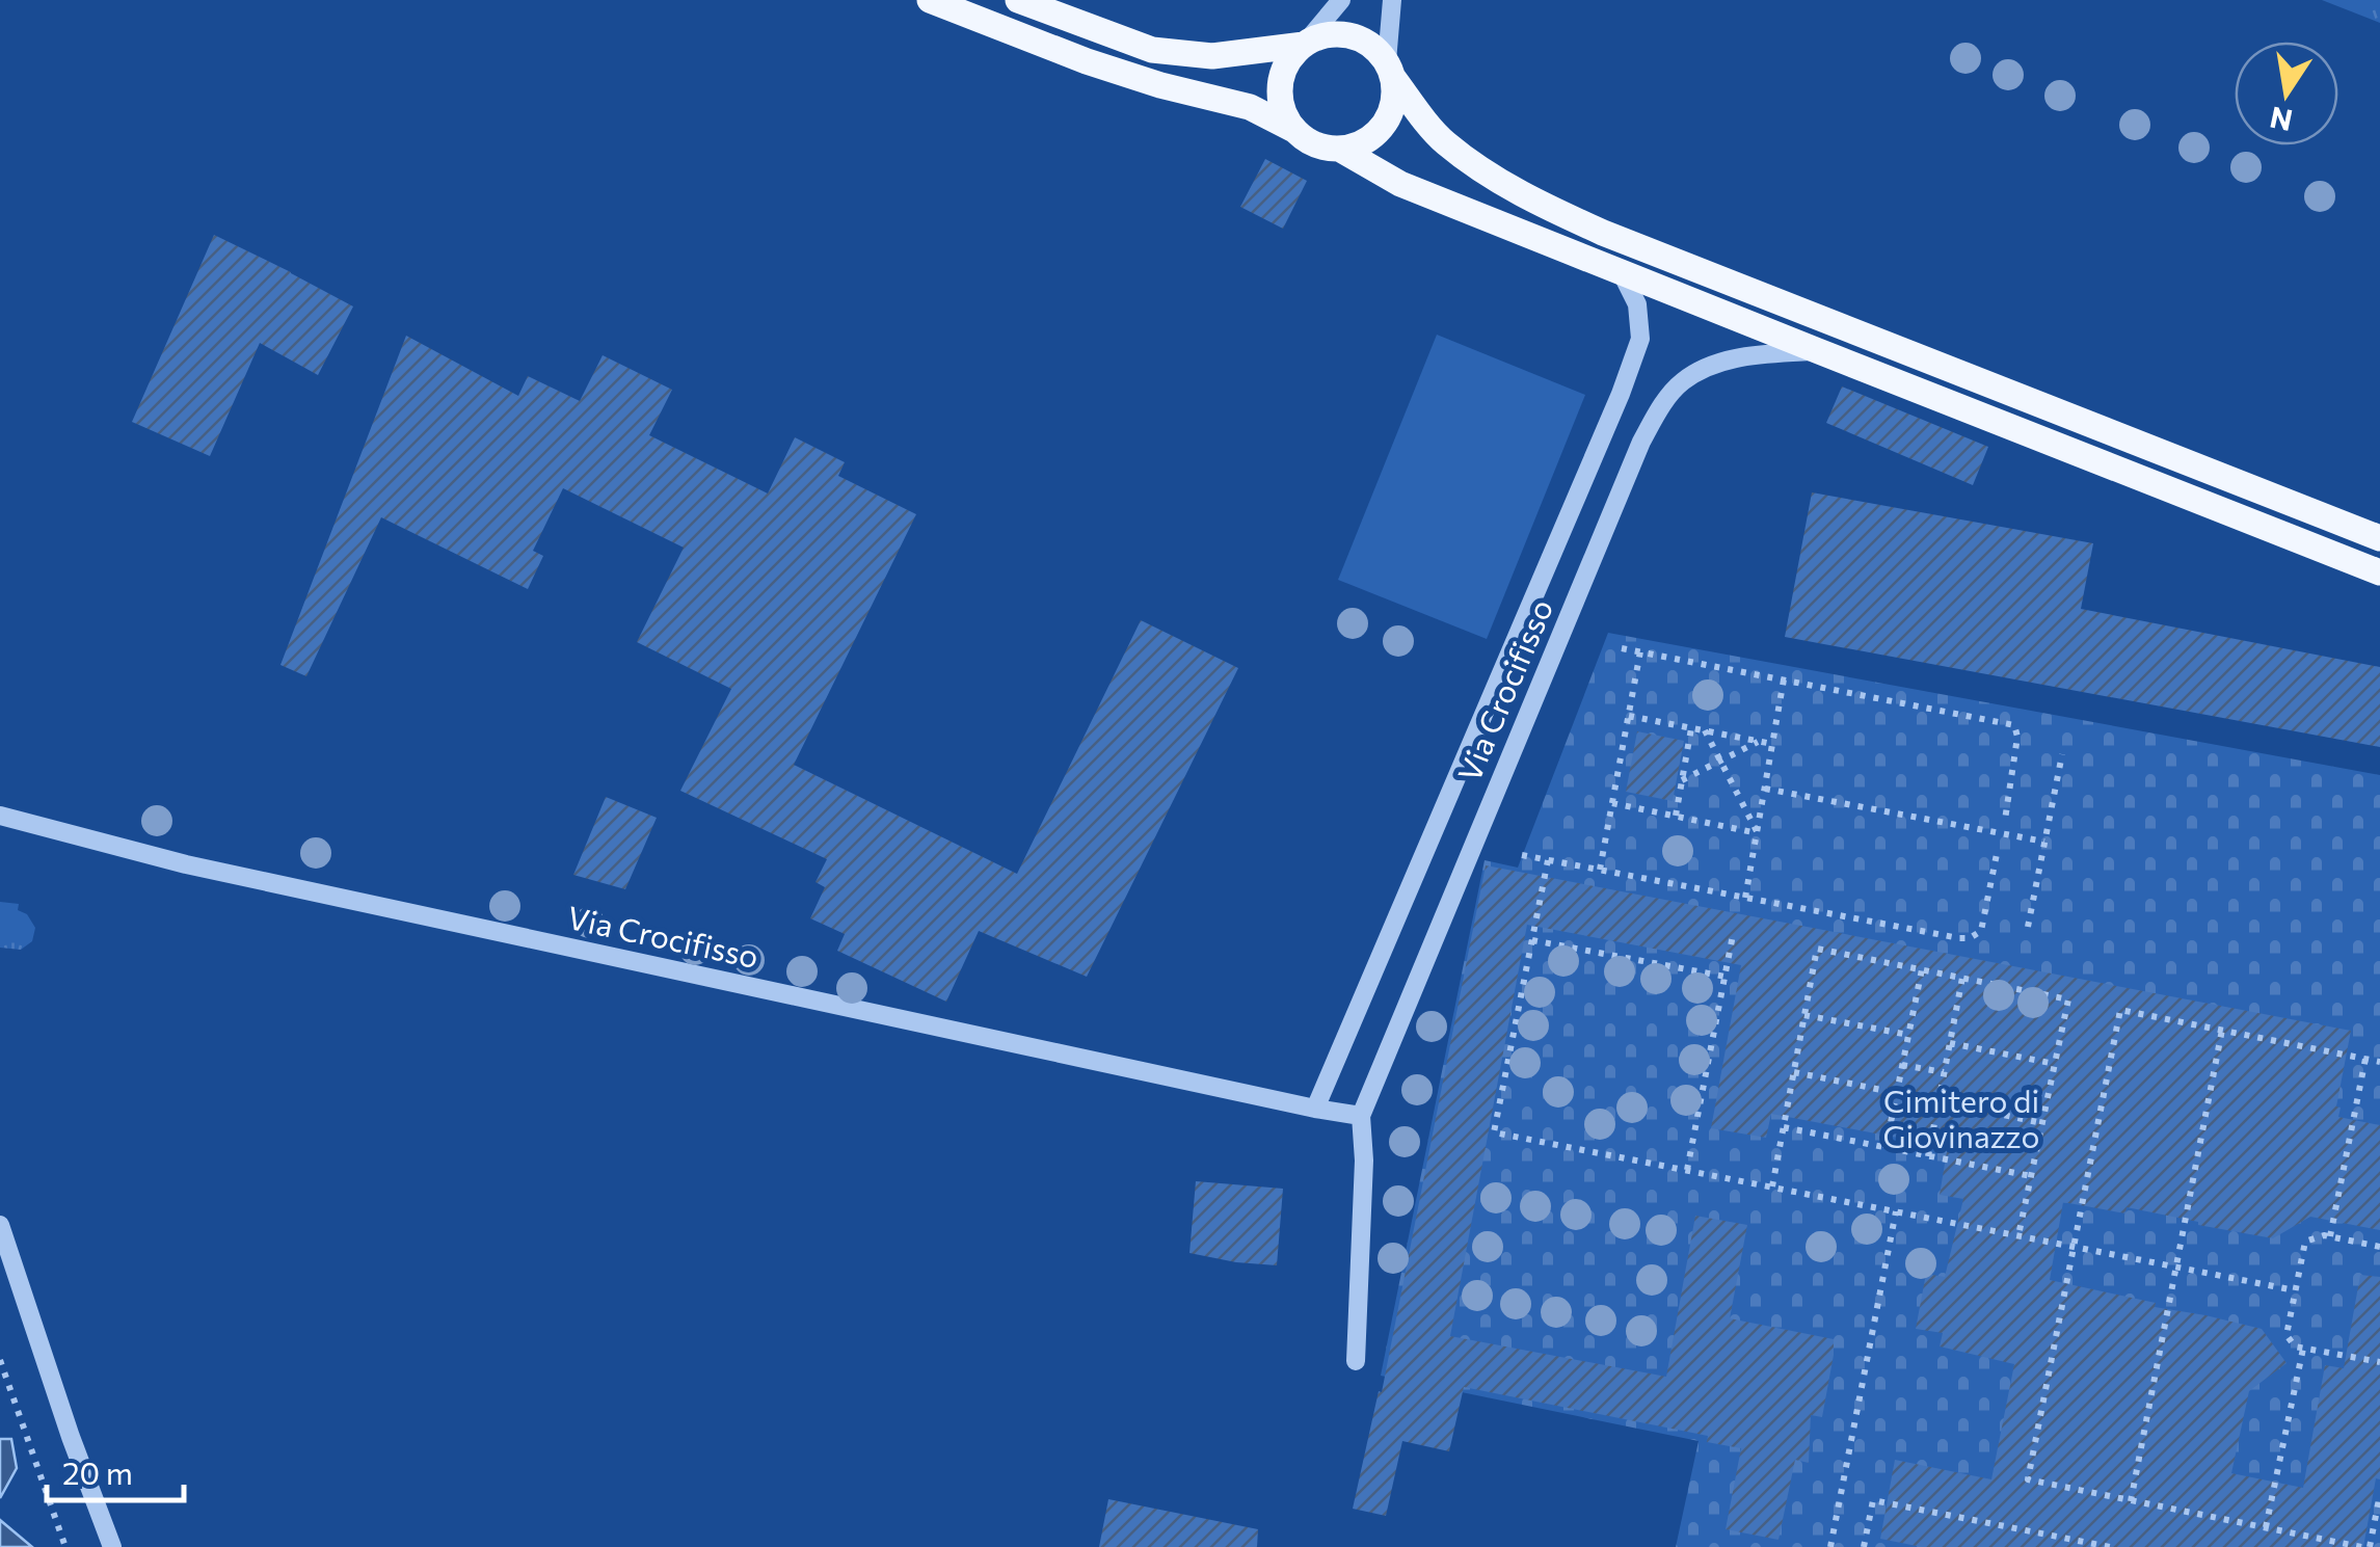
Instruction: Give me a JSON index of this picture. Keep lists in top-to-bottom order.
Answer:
{
  "streets": {
    "street": ["Via Crocifisso"]
  },
  "parks": ["Cimitero di Giovinazzo"],
  "scale_bar": "20 m",
  "north": "bottom"
}
